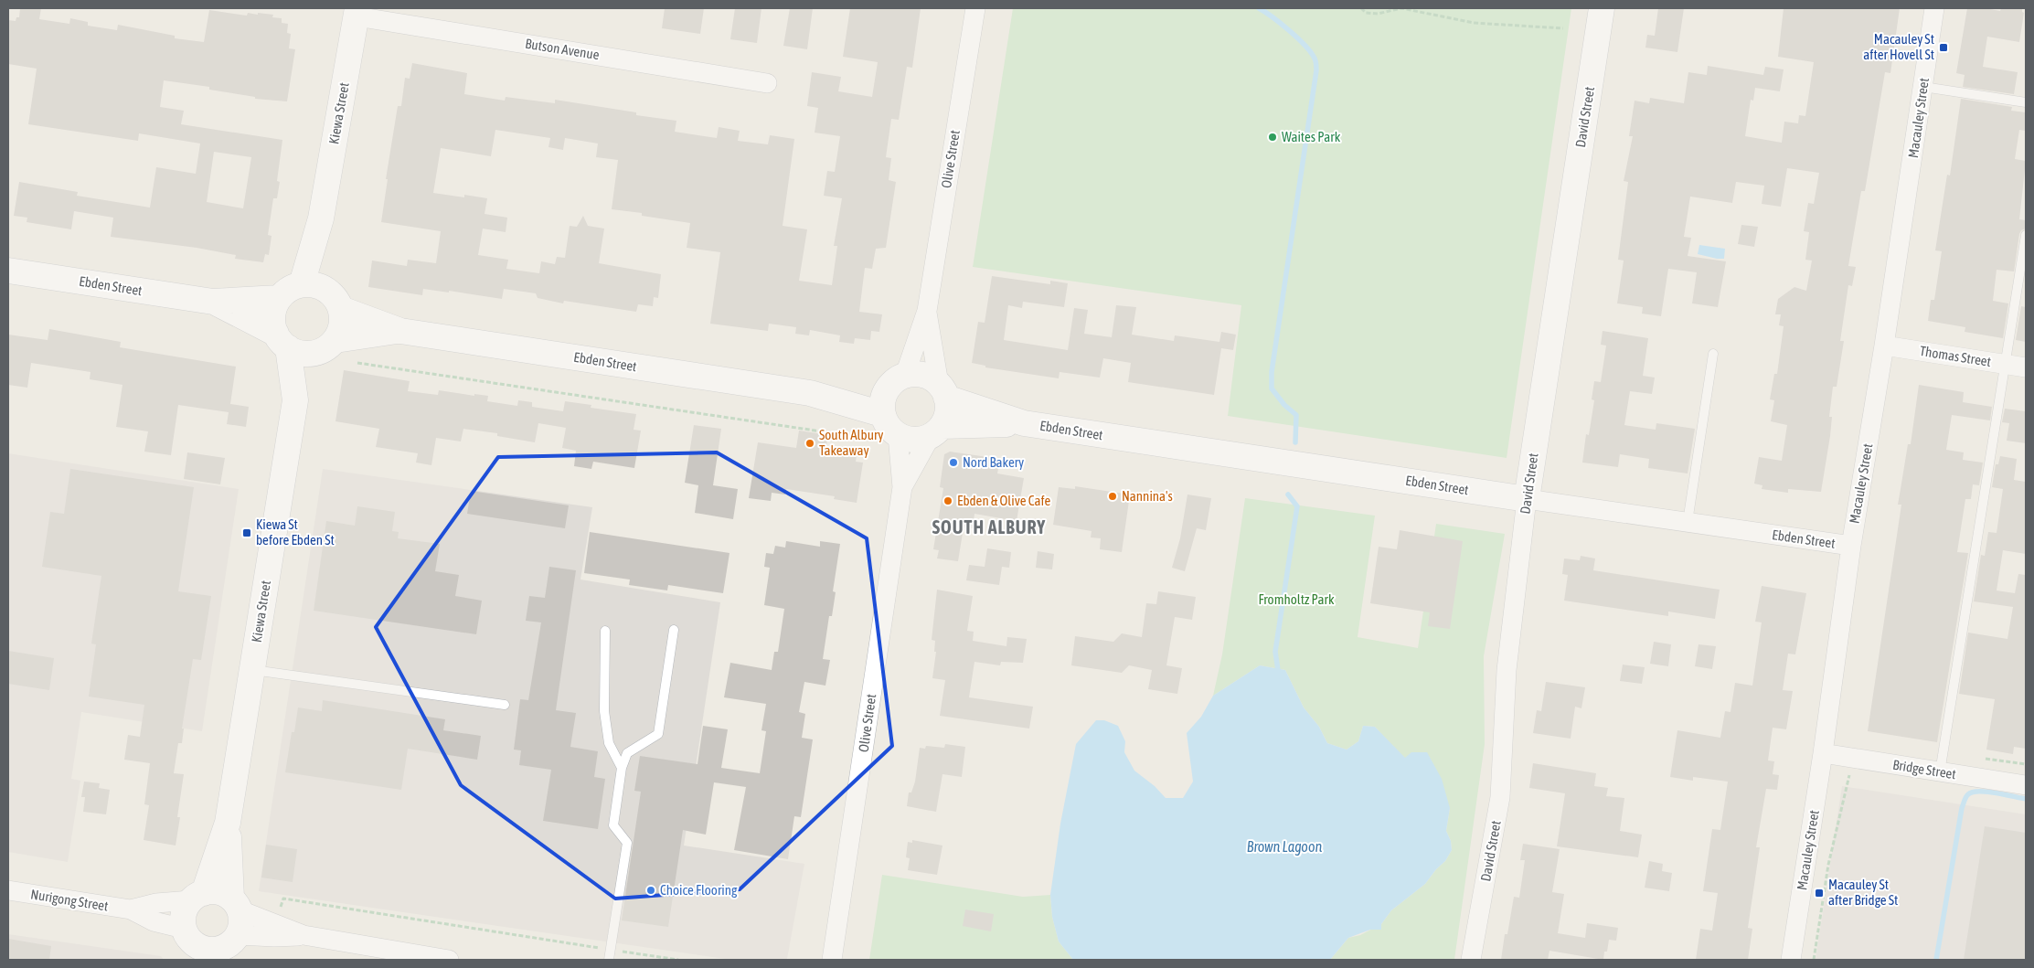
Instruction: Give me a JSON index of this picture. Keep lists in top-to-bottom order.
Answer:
{
  "streets": {
    "street": [
      "Butson Avenue",
      "Kiewa Street",
      "David Street",
      "Macauley Street",
      "Olive Street",
      "Ebden Street",
      "Thomas Street",
      "Bridge Street",
      "Nurigong Street"
    ]
  },
  "crossings": [
    ["Butson Avenue", "Kiewa Street"],
    ["Kiewa Street", "Ebden Street"],
    ["Kiewa Street", "Nurigong Street"],
    ["David Street", "Ebden Street"],
    ["Macauley Street", "Ebden Street"],
    ["Macauley Street", "Thomas Street"],
    ["Macauley Street", "Bridge Street"],
    ["Olive Street", "Ebden Street"]
  ],
  "districts": ["SOUTH ALBURY"],
  "water": ["Brown Lagoon"],
  "parks": ["Fromholtz Park"],
  "places": {
    "transit": ["Macauley St after Hovell St", "Kiewa St before Ebden St", "Macauley St after Bridge St"],
    "other": [
      "Waites Park",
      "South Albury Takeaway",
      "Nord Bakery",
      "Nannina's",
      "Ebden & Olive Cafe",
      "Choice Flooring"
    ]
  }
}
